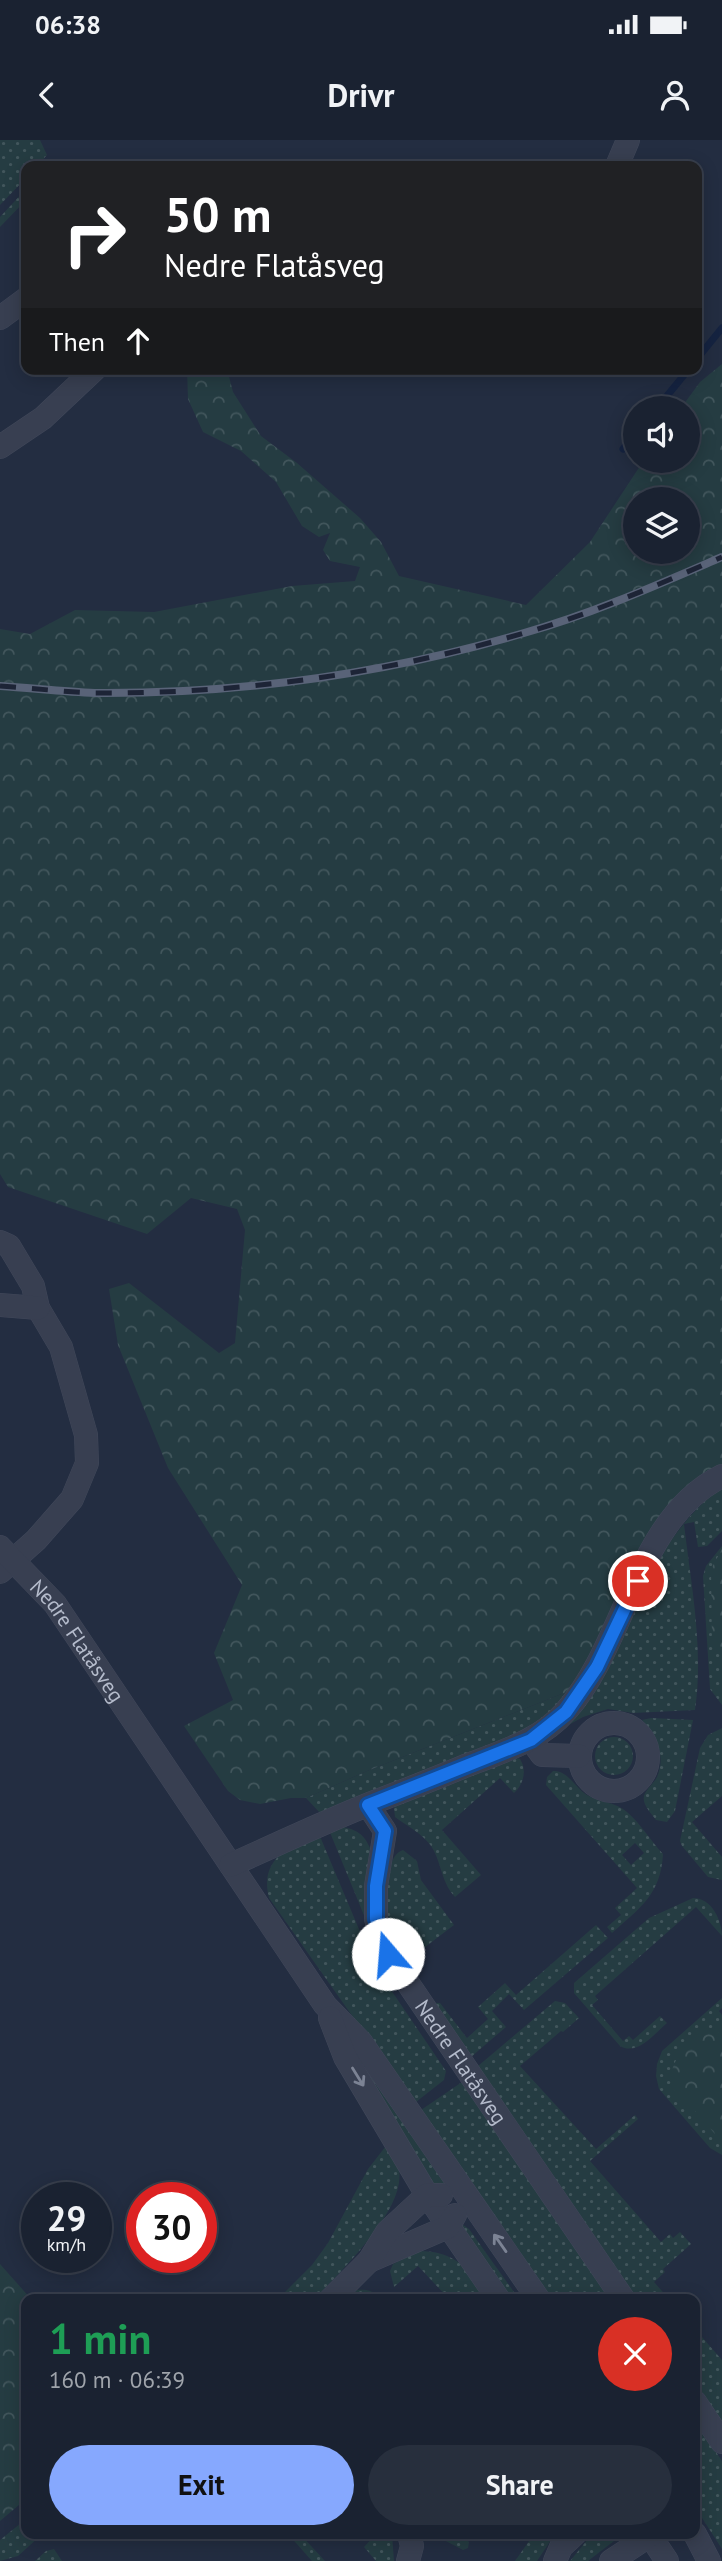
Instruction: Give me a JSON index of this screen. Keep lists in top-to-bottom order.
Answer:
{
  "streets": {
    "street": ["Nedre Flatåsveg"]
  },
  "page": {
    "status": "06:38",
    "header": "Drivr",
    "turn": ["50 m", "Nedre Flatåsveg"],
    "then": "Then",
    "speed": "29 km/h",
    "limit": "30",
    "heading": ["1 min", "160 m · 06:39"],
    "buttons": ["Exit", "Share"]
  }
}
